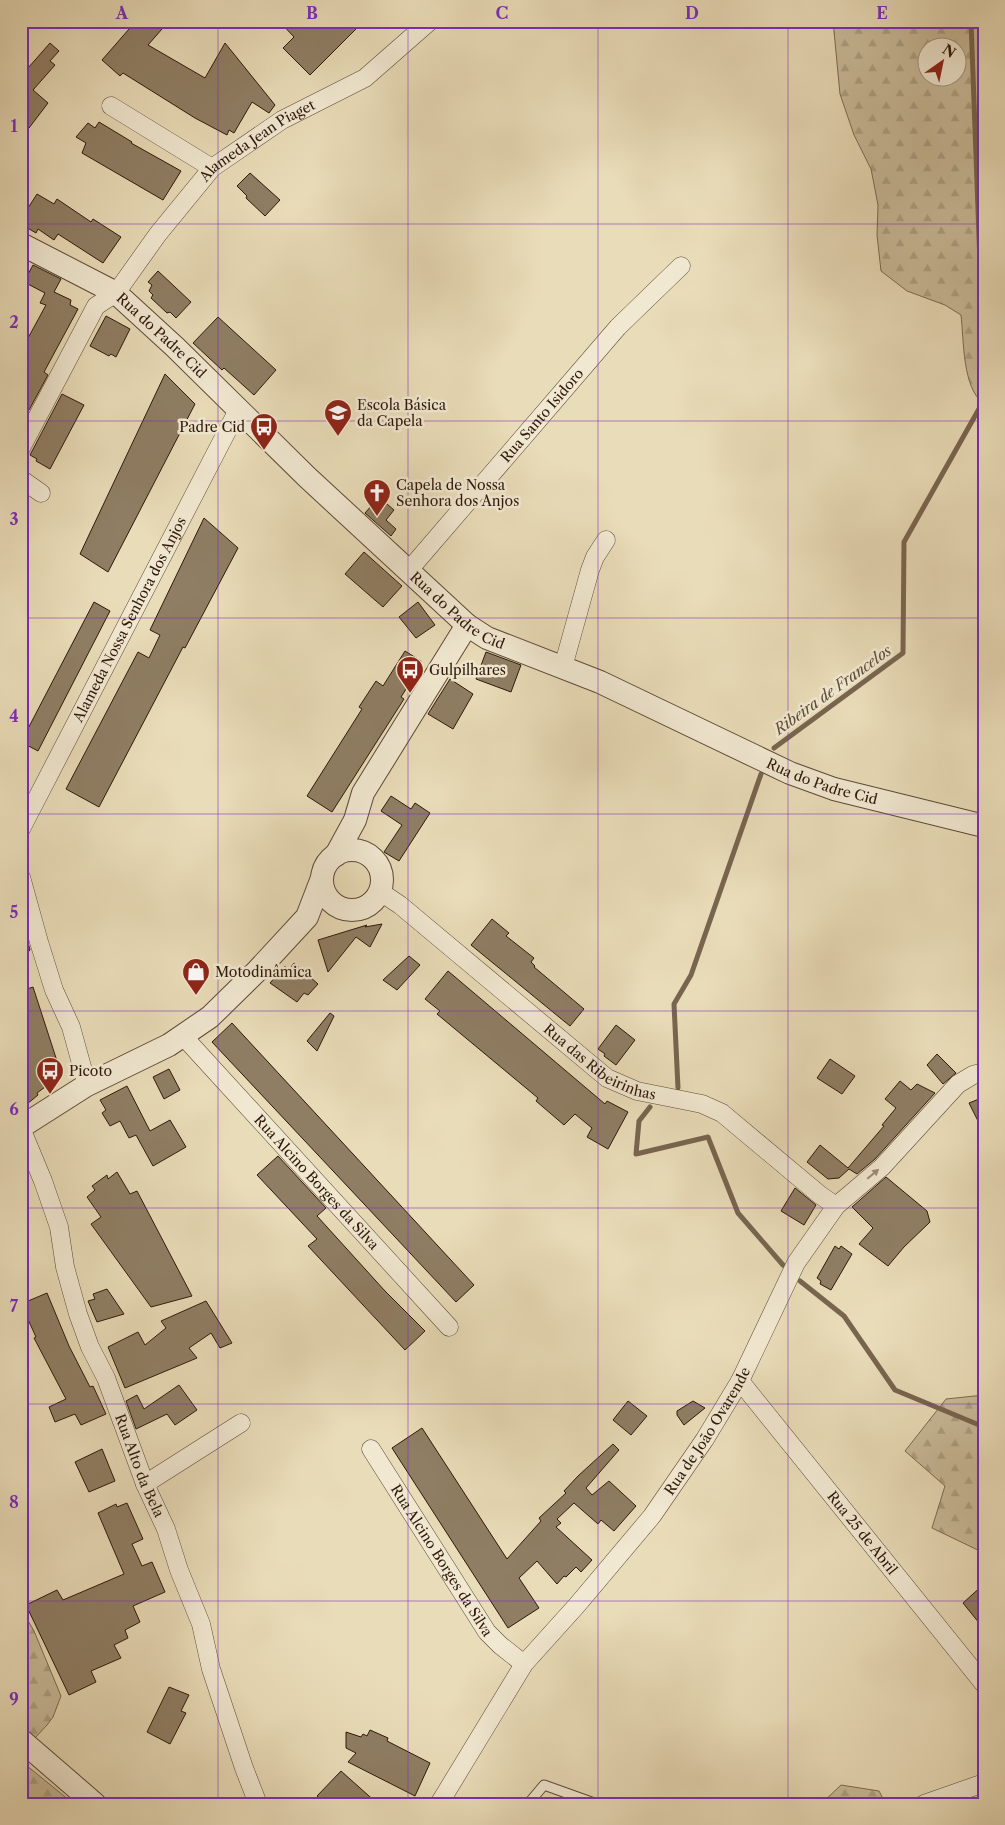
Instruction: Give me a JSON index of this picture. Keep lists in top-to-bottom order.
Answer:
{
  "streets": {
    "street": [
      "Alameda Jean Piaget",
      "Rua do Padre Cid",
      "Rua Santo Isidoro",
      "Alameda Nossa Senhora dos Anjos",
      "Rua das Ribeirinhas",
      "Rua Alcino Borges da Silva",
      "Rua de João Ovarende",
      "Rua Alto da Bela",
      "Rua 25 de Abril"
    ]
  },
  "crossings": [
    ["Alameda Jean Piaget", "Rua do Padre Cid"],
    ["Rua do Padre Cid", "Rua Santo Isidoro"],
    ["Rua do Padre Cid", "Alameda Nossa Senhora dos Anjos"],
    ["Rua das Ribeirinhas", "Rua de João Ovarende"],
    ["Rua Alcino Borges da Silva", "Rua de João Ovarende"],
    ["Rua de João Ovarende", "Rua 25 de Abril"]
  ],
  "water": ["Ribeira de Francelos"],
  "places": {
    "school or university": ["Escola Básica da Capela"],
    "bus stop": ["Padre Cid", "Gulpilhares", "Picoto"],
    "church": ["Capela de Nossa Senhora dos Anjos"],
    "shop": ["Motodinâmica"]
  },
  "north": "top right",
  "grid": {
    "columns": [
      "A",
      "B",
      "C",
      "D",
      "E"
    ],
    "rows": [
      "1",
      "2",
      "3",
      "4",
      "5",
      "6",
      "7",
      "8",
      "9"
    ]
  }
}
